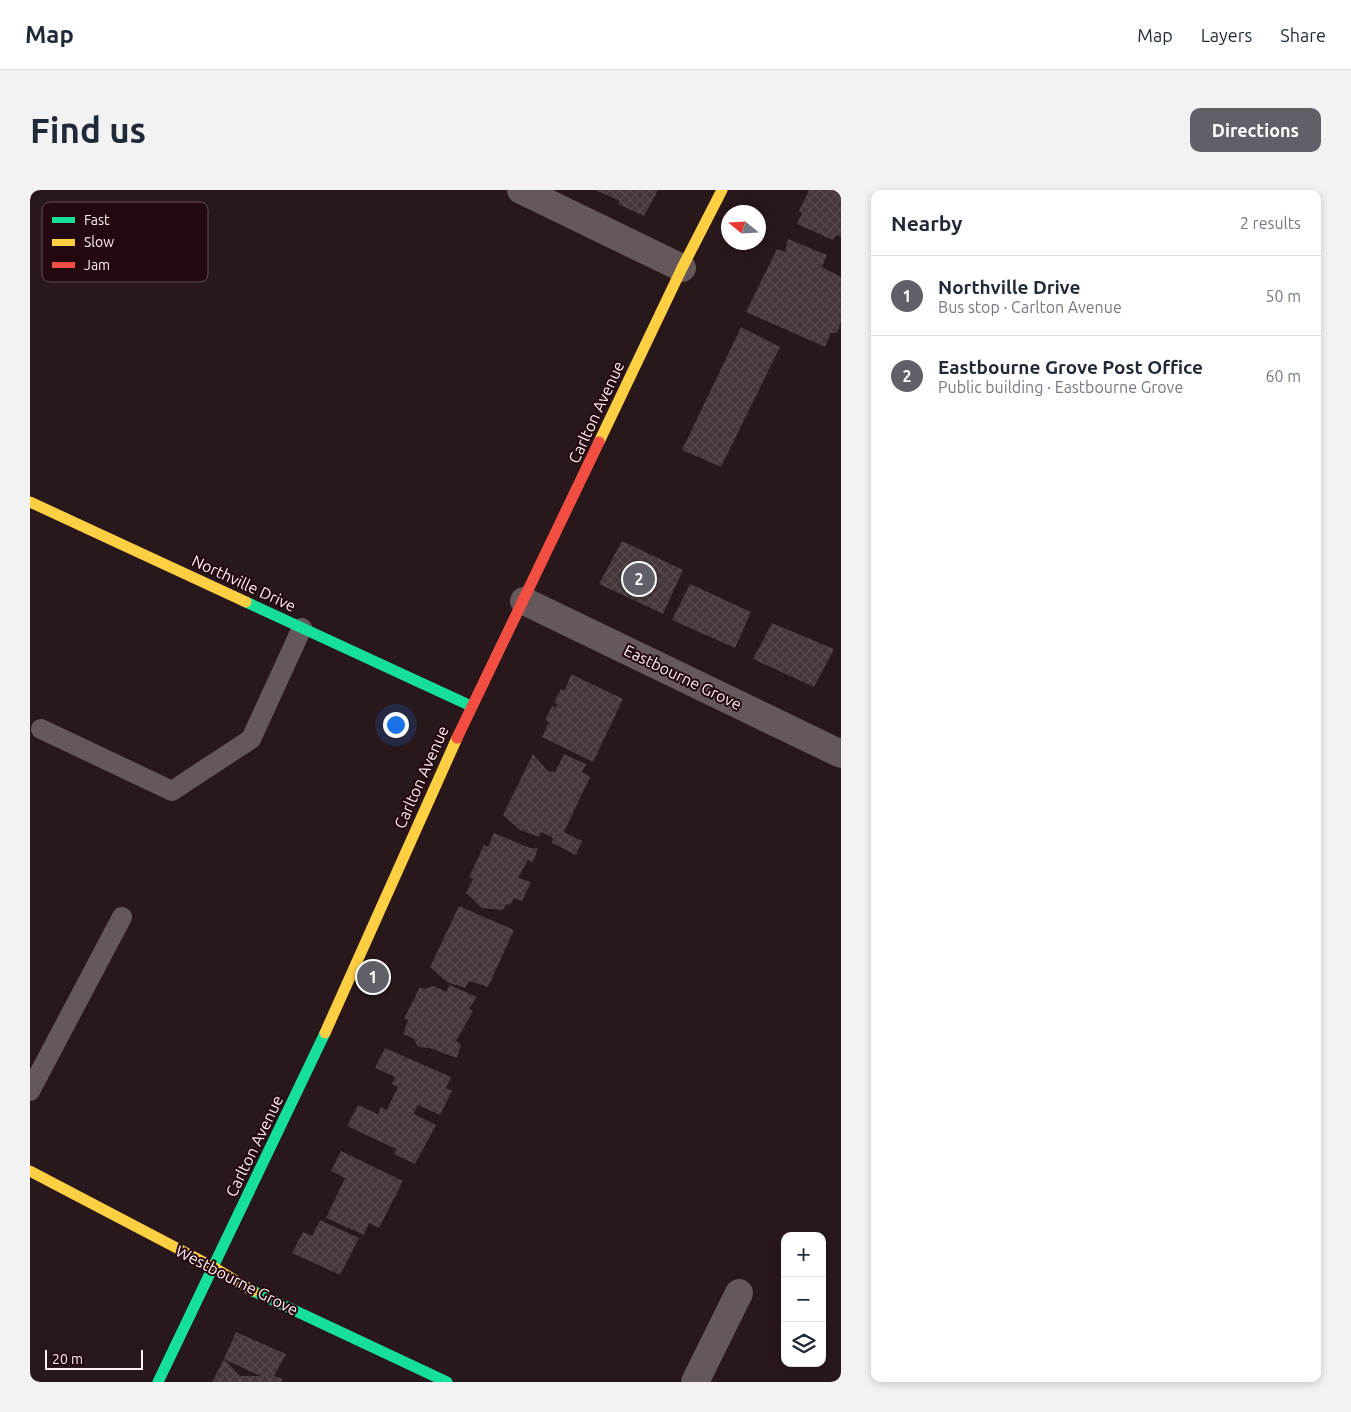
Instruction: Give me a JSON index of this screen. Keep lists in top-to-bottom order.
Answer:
{
  "streets": {
    "street": [
      "Carlton Avenue",
      "Northville Drive",
      "Eastbourne Grove",
      "Westbourne Grove"
    ]
  },
  "crossings": [
    ["Carlton Avenue", "Northville Drive"],
    ["Carlton Avenue", "Eastbourne Grove"],
    ["Carlton Avenue", "Westbourne Grove"]
  ],
  "legend": ["Fast", "Slow", "Jam"],
  "scale_bar": "20 m",
  "north": "left",
  "page": {
    "header": "Map",
    "nav": ["Map", "Layers", "Share"],
    "buttons": "Directions",
    "title": "Find us",
    "heading": ["Nearby", "2 results"],
    "list": [
      {
        "mark": "1",
        "name": "Northville Drive",
        "note": "Bus stop · Carlton Avenue",
        "value": "50 m"
      },
      {
        "mark": "2",
        "name": "Eastbourne Grove Post Office",
        "note": "Public building · Eastbourne Grove",
        "value": "60 m"
      }
    ],
    "pins": ["2", "1"],
    "map_buttons": ["+", "−"],
    "scale": "20 m"
  }
}
